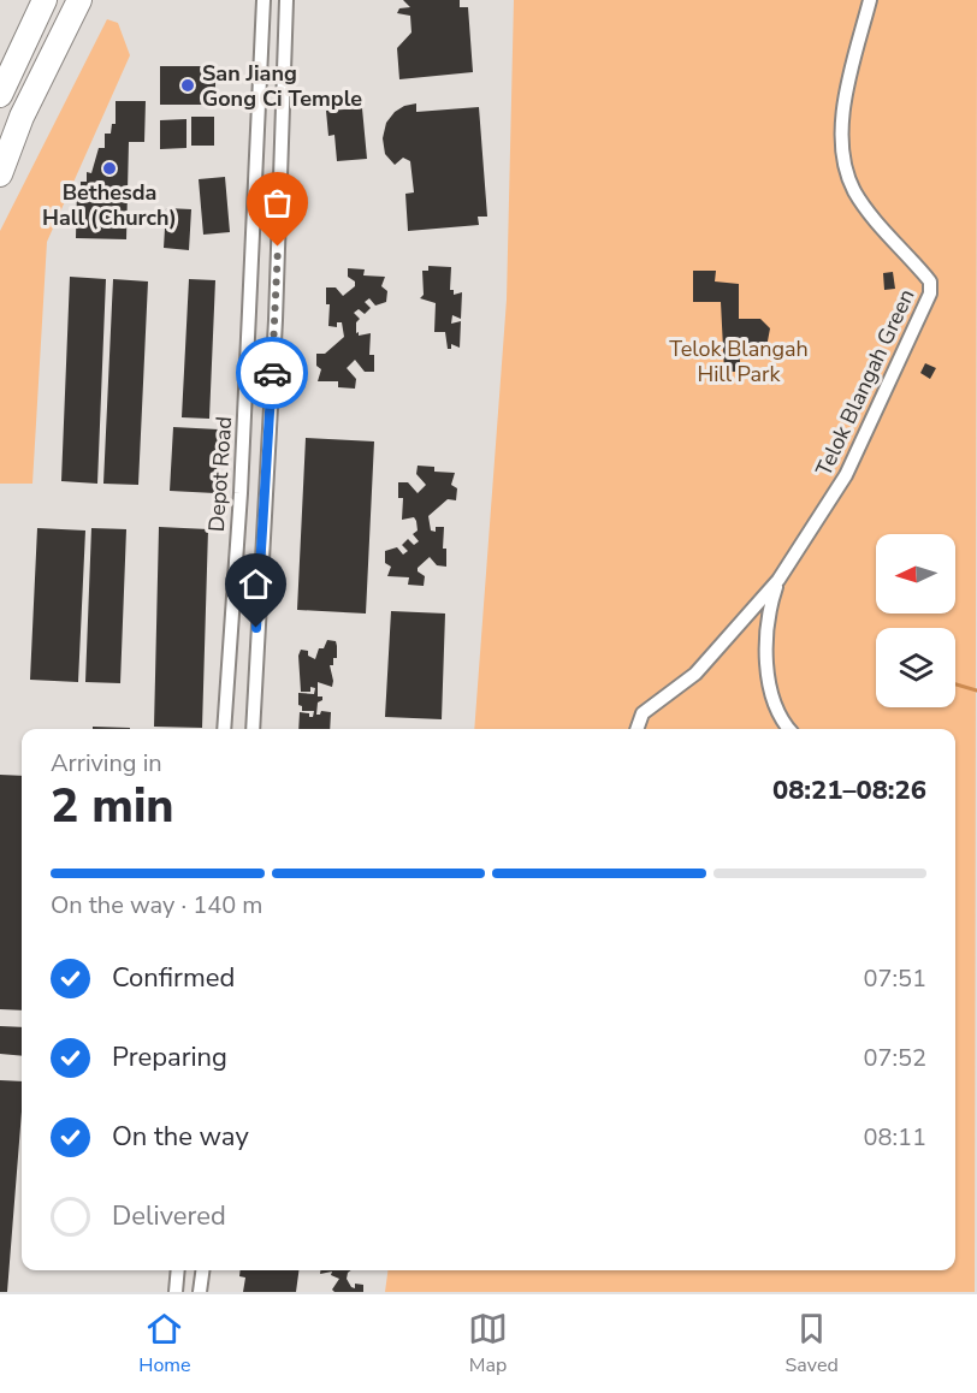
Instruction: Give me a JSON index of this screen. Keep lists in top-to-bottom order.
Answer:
{
  "streets": {
    "street": ["Telok Blangah Green", "Depot Road"]
  },
  "parks": ["Telok Blangah Hill Park"],
  "places": ["San Jiang Gong Ci Temple", "Bethesda Hall (Church)"],
  "north": "left",
  "page": {
    "heading": ["2 min", "Arriving in", "08:21–08:26"],
    "bar": "On the way · 140 m",
    "list": [
      ["Confirmed", "07:51"],
      ["Preparing", "07:52"],
      ["On the way", "08:11"],
      "Delivered"
    ],
    "tabs": ["Home", "Map", "Saved"]
  }
}
